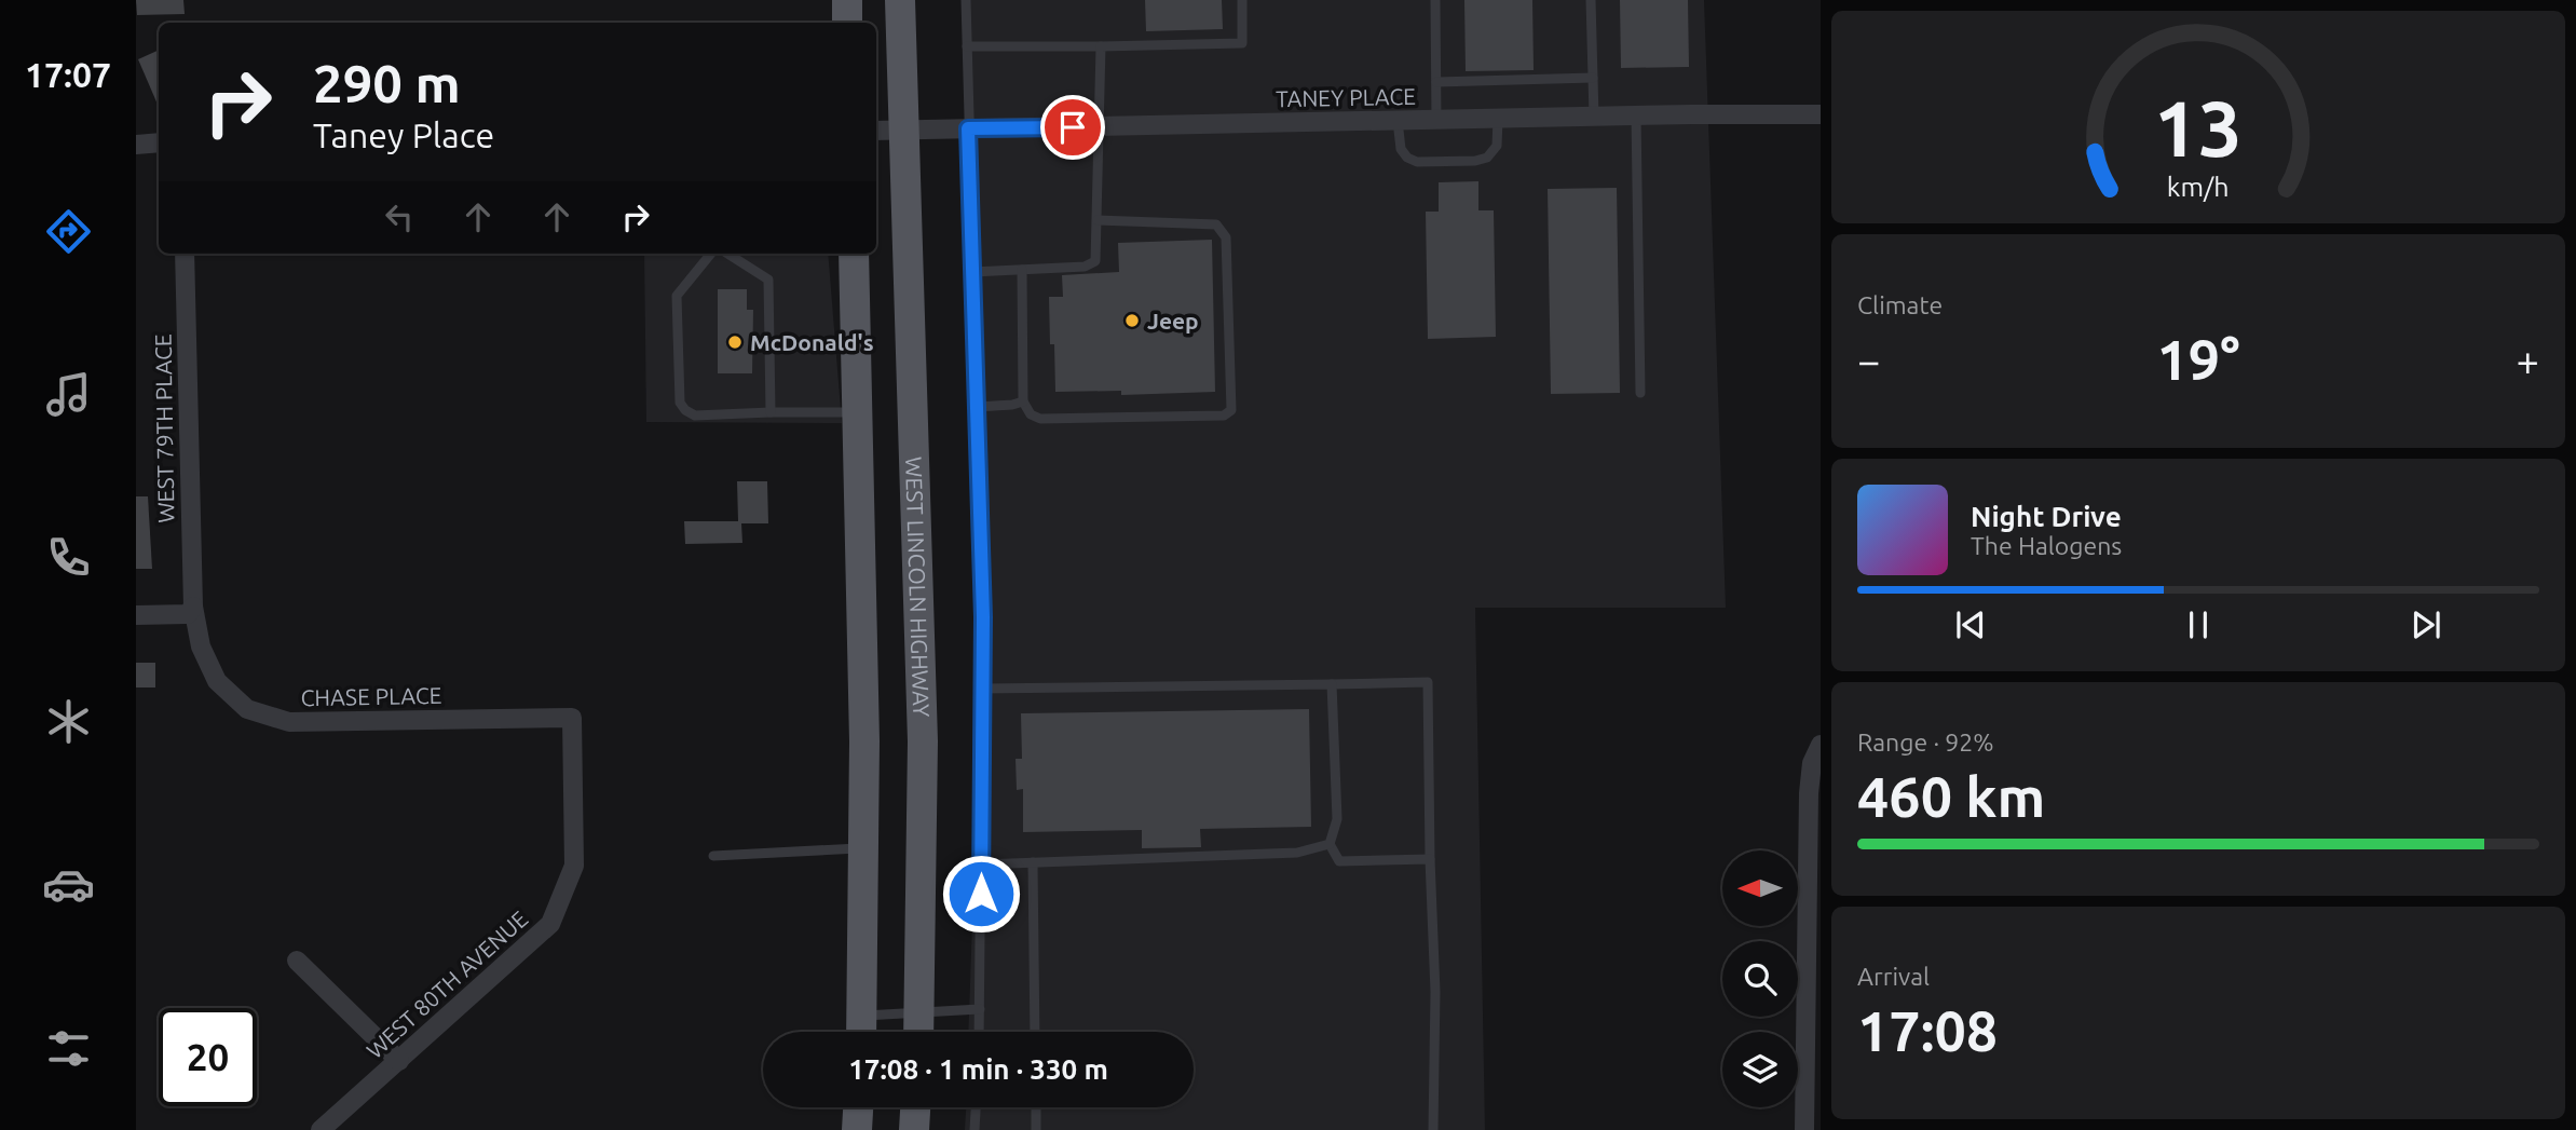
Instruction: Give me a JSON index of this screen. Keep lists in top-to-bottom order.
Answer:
{
  "streets": {
    "main road": ["WEST LINCOLN HIGHWAY"],
    "street": [
      "TANEY PLACE",
      "WEST 79TH PLACE",
      "CHASE PLACE",
      "WEST 80TH AVENUE"
    ]
  },
  "crossings": [
    ["TANEY PLACE", "WEST LINCOLN HIGHWAY"],
    ["WEST 79TH PLACE", "CHASE PLACE"],
    ["CHASE PLACE", "WEST 80TH AVENUE"]
  ],
  "places": ["Jeep", "McDonald's"],
  "north": "left",
  "page": {
    "tabs": "17:07",
    "turn": ["290 m", "Taney Place"],
    "tile": [
      "Climate",
      ["Range · 92%", "460 km"],
      ["Arrival", "17:08"]
    ],
    "heat": ["−", "19°", "+"],
    "song": ["Night Drive", "The Halogens"],
    "limit": "20",
    "trip": "17:08 · 1 min · 330 m",
    "gauge": ["13", "km/h"]
  }
}
